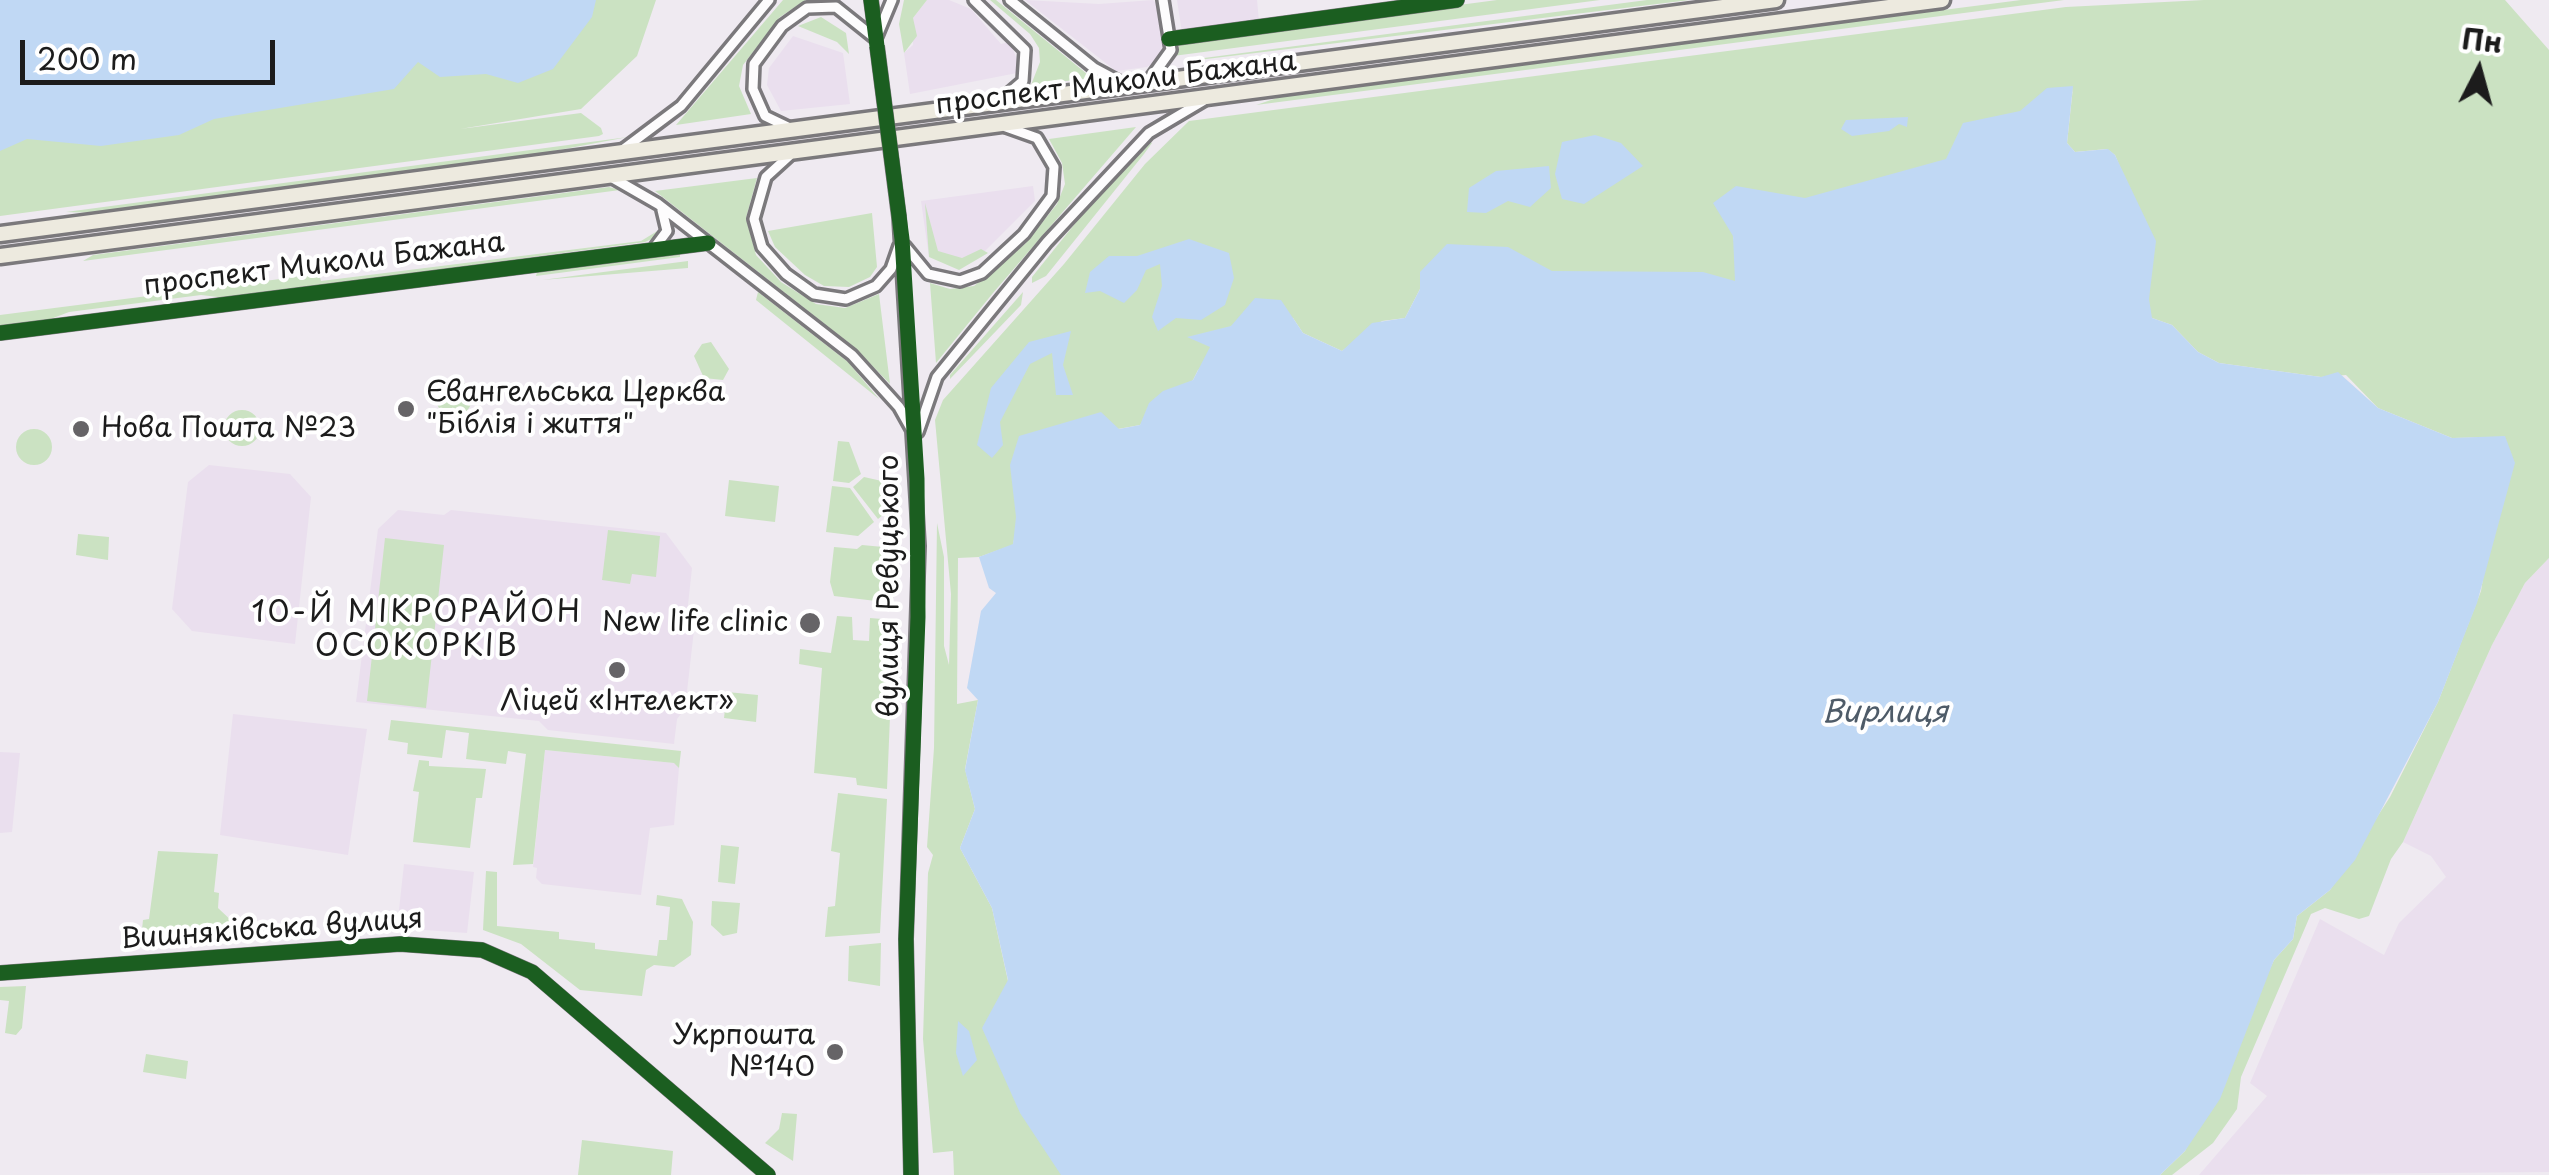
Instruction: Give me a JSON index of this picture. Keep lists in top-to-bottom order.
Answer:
{
  "streets": {
    "highway": ["проспект Миколи Бажана"],
    "street": ["вулиця Ревуцького", "Вишняківська вулиця"]
  },
  "districts": ["10-Й МІКРОРАЙОН ОСОКОРКІВ"],
  "water": ["Вирлиця"],
  "places": [
    "Євангельська Церква \"Біблія і життя\"",
    "Нова Пошта №23",
    "New life clinic",
    "Ліцей «Інтелект»",
    "Укрпошта №140"
  ],
  "scale_bar": "200 m",
  "north": "top"
}
